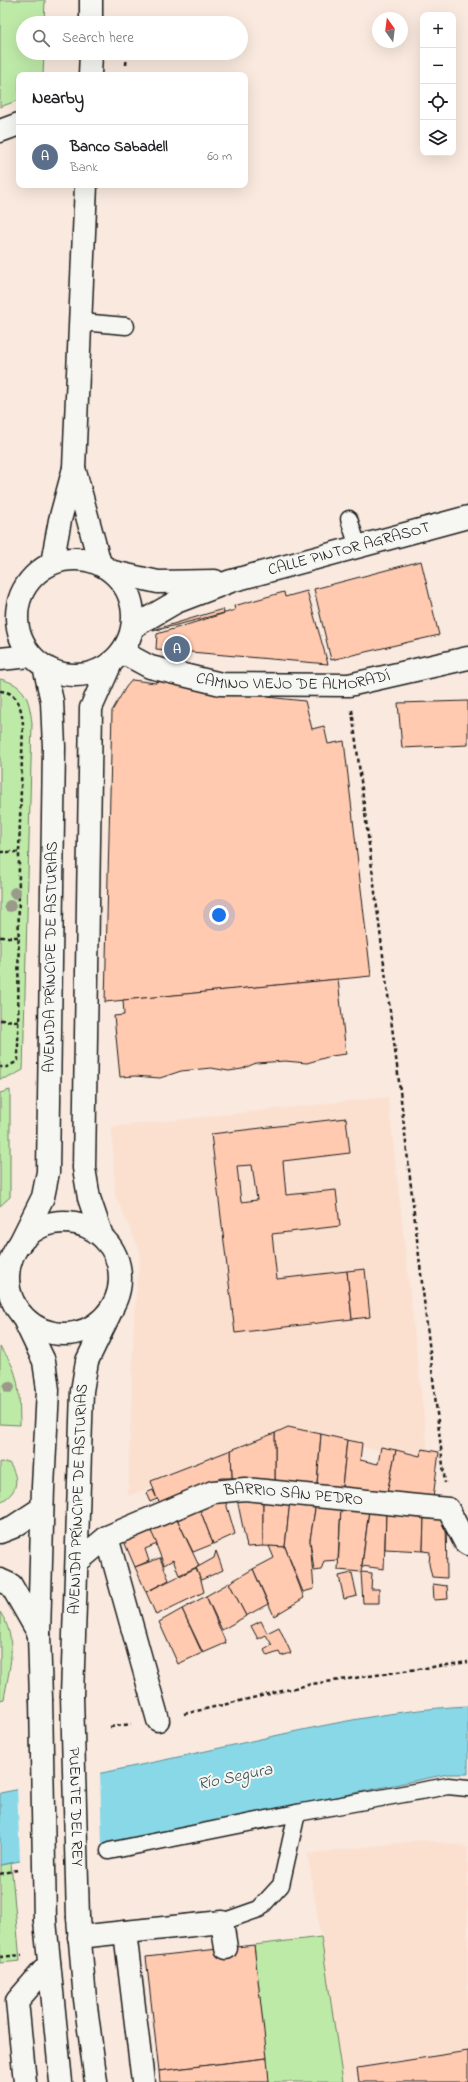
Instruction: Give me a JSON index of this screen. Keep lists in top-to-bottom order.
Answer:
{
  "streets": {
    "street": [
      "CALLE PINTOR AGRASOT",
      "CAMINO VIEJO DE ALMORADÍ",
      "AVENIDA PRÍNCIPE DE ASTURIAS",
      "BARRIO SAN PEDRO",
      "PUENTE DEL REY"
    ]
  },
  "crossings": [
    ["CALLE PINTOR AGRASOT", "CAMINO VIEJO DE ALMORADÍ"],
    ["CALLE PINTOR AGRASOT", "AVENIDA PRÍNCIPE DE ASTURIAS"],
    ["CAMINO VIEJO DE ALMORADÍ", "AVENIDA PRÍNCIPE DE ASTURIAS"],
    ["AVENIDA PRÍNCIPE DE ASTURIAS", "BARRIO SAN PEDRO"],
    ["AVENIDA PRÍNCIPE DE ASTURIAS", "PUENTE DEL REY"]
  ],
  "water": ["Río Segura"],
  "north": "top",
  "page": {
    "map_buttons": ["+", "−"],
    "search": "Search here",
    "heading": "Nearby",
    "list": [
      {
        "mark": "A",
        "name": "Banco Sabadell",
        "note": "Bank",
        "value": "60 m"
      }
    ],
    "pins": "A"
  }
}
